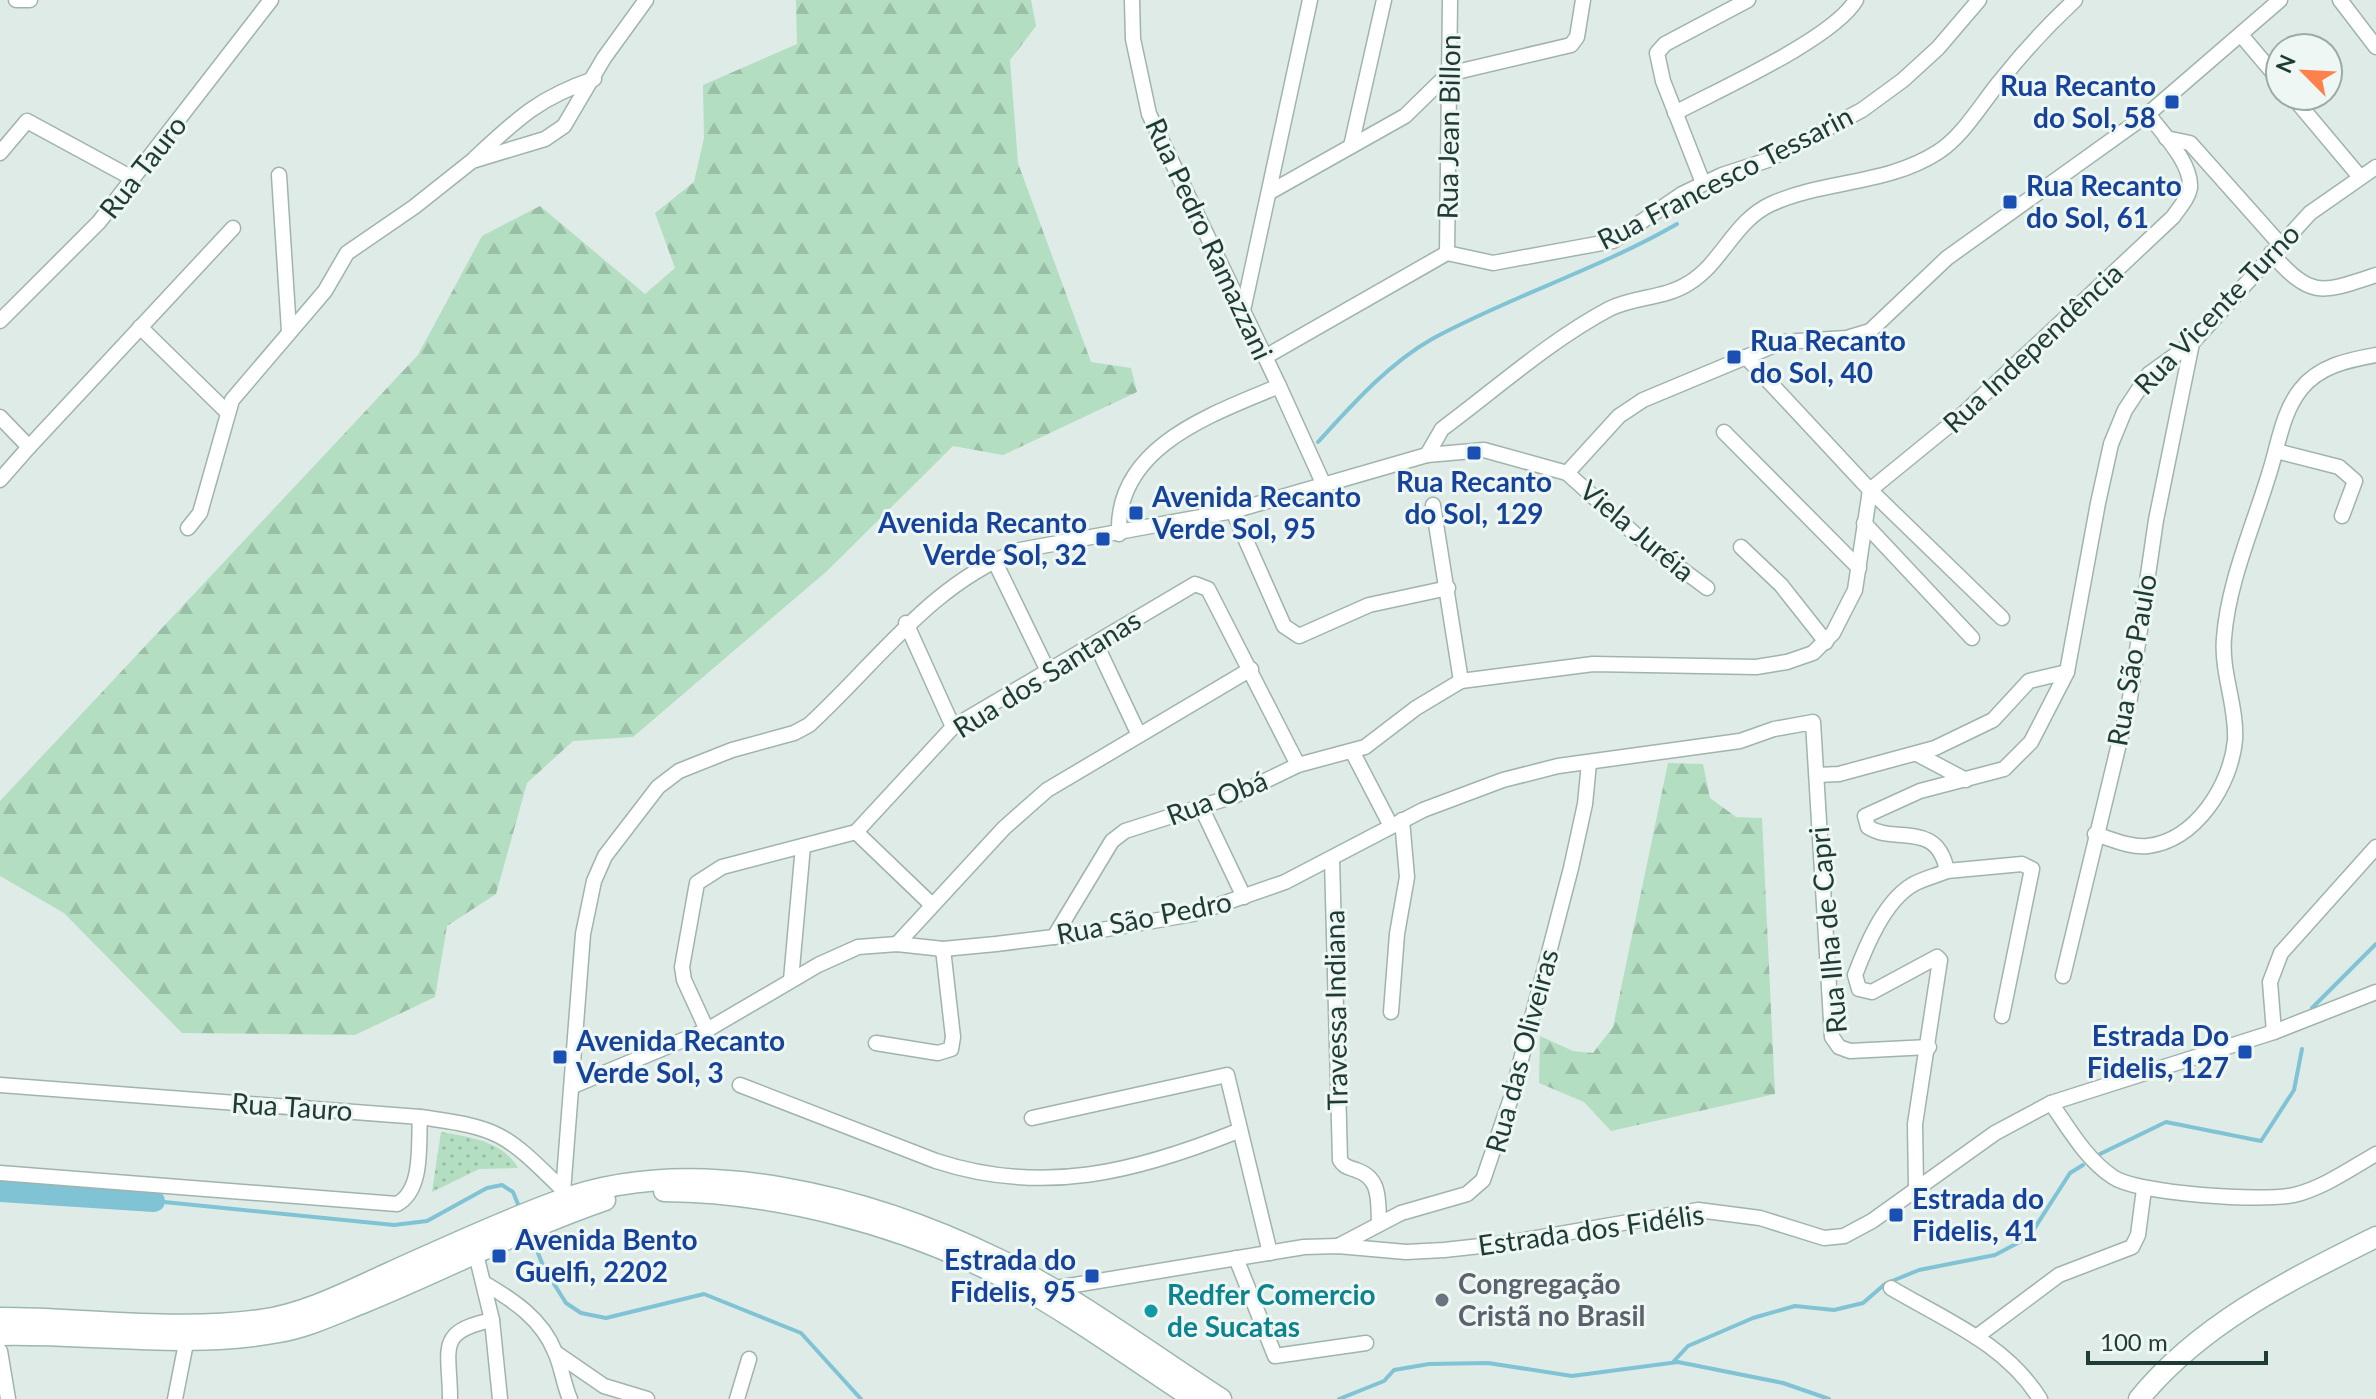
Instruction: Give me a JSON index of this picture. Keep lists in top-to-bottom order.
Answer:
{
  "streets": {
    "street": [
      "Rua Jean Billon",
      "Rua Tauro",
      "Rua Francesco Tessarin",
      "Rua Pedro Ramazzani",
      "Rua Vicente Turno",
      "Rua Independência",
      "Viela Juréia",
      "Rua São Paulo",
      "Rua dos Santanas",
      "Rua Obá",
      "Rua São Pedro",
      "Rua Ilha de Capri",
      "Travessa Indiana",
      "Rua das Oliveiras",
      "Estrada dos Fidélis"
    ]
  },
  "crossings": [
    ["Rua Jean Billon", "Rua Francesco Tessarin"],
    ["Rua Vicente Turno", "Rua São Paulo"],
    ["Rua Obá", "Rua São Pedro"],
    ["Rua São Pedro", "Rua Ilha de Capri"],
    ["Rua São Pedro", "Travessa Indiana"],
    ["Rua São Pedro", "Rua das Oliveiras"],
    ["Travessa Indiana", "Rua das Oliveiras"],
    ["Rua das Oliveiras", "Estrada dos Fidélis"]
  ],
  "places": {
    "transit": [
      "Rua Recanto do Sol, 58",
      "Rua Recanto do Sol, 61",
      "Rua Recanto do Sol, 40",
      "Rua Recanto do Sol, 129",
      "Avenida Recanto Verde Sol, 95",
      "Avenida Recanto Verde Sol, 32",
      "Estrada Do Fidelis, 127",
      "Avenida Recanto Verde Sol, 3",
      "Estrada do Fidelis, 41",
      "Avenida Bento Guelfi, 2202",
      "Estrada do Fidelis, 95"
    ],
    "other": ["Congregação Cristã no Brasil", "Redfer Comercio de Sucatas"]
  },
  "scale_bar": "100 m",
  "north": "top left"
}
